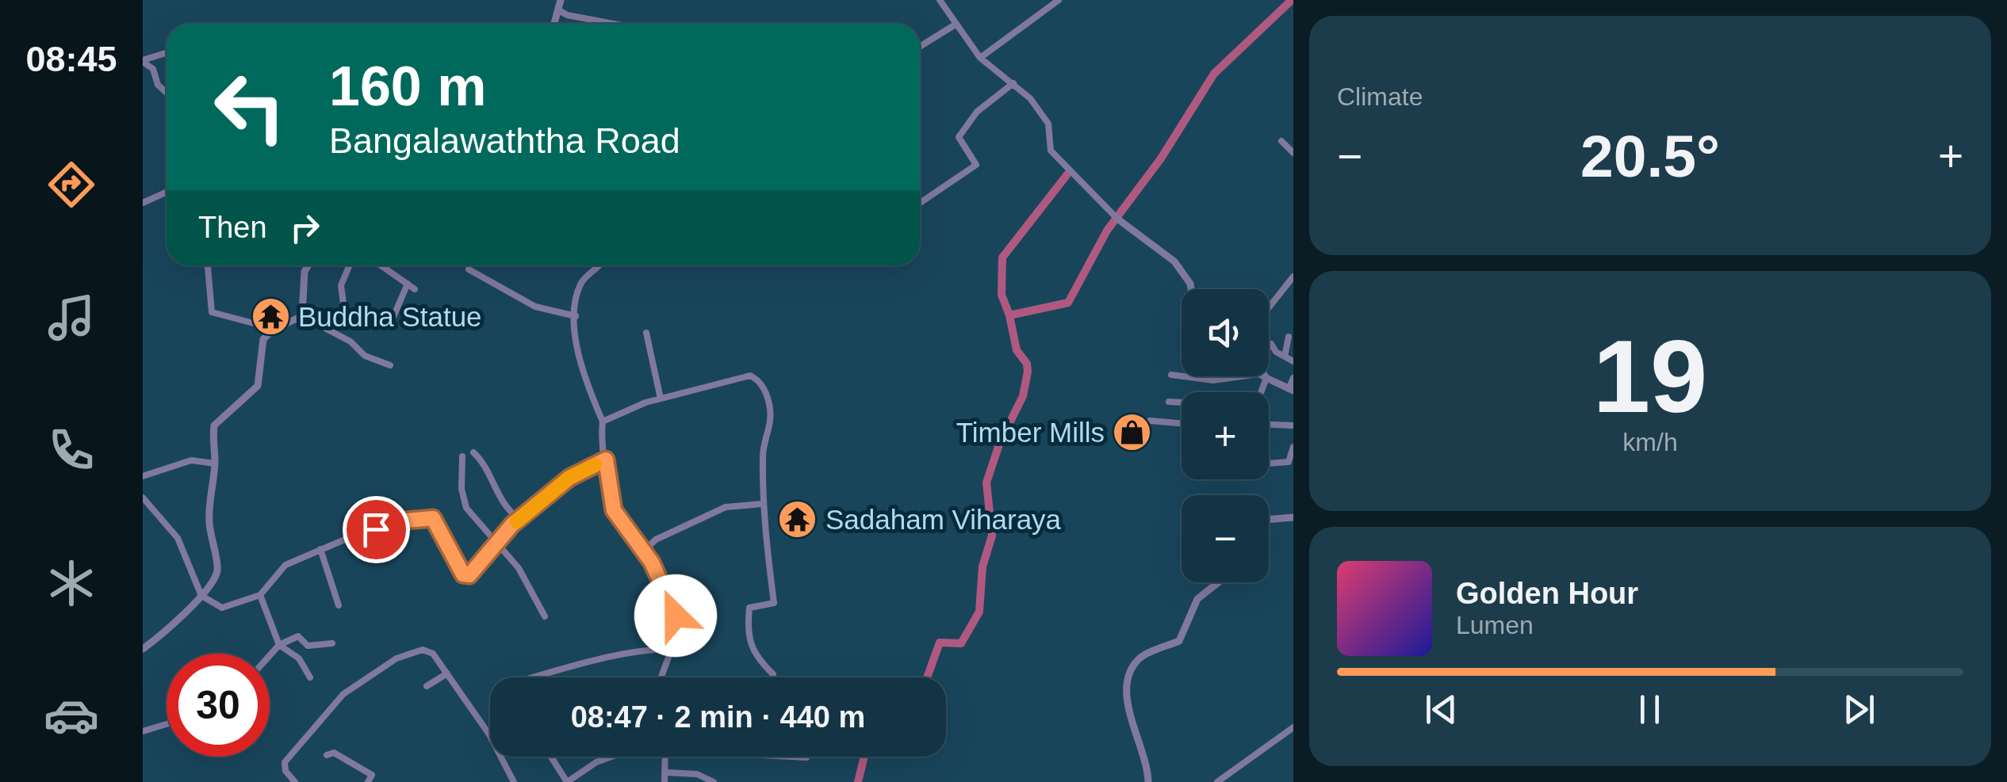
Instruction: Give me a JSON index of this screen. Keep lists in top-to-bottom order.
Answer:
{
  "places": {
    "temple": ["Buddha Statue", "Sadaham Viharaya"],
    "shop": ["Timber Mills"]
  },
  "page": {
    "tabs": "08:45",
    "tile": [
      "Climate",
      ["19", "km/h"]
    ],
    "turn": ["160 m", "Bangalawaththa Road"],
    "heat": ["−", "20.5°", "+"],
    "then": "Then",
    "map_buttons": ["+", "−"],
    "song": ["Golden Hour", "Lumen"],
    "limit": "30",
    "trip": "08:47 · 2 min · 440 m"
  }
}
